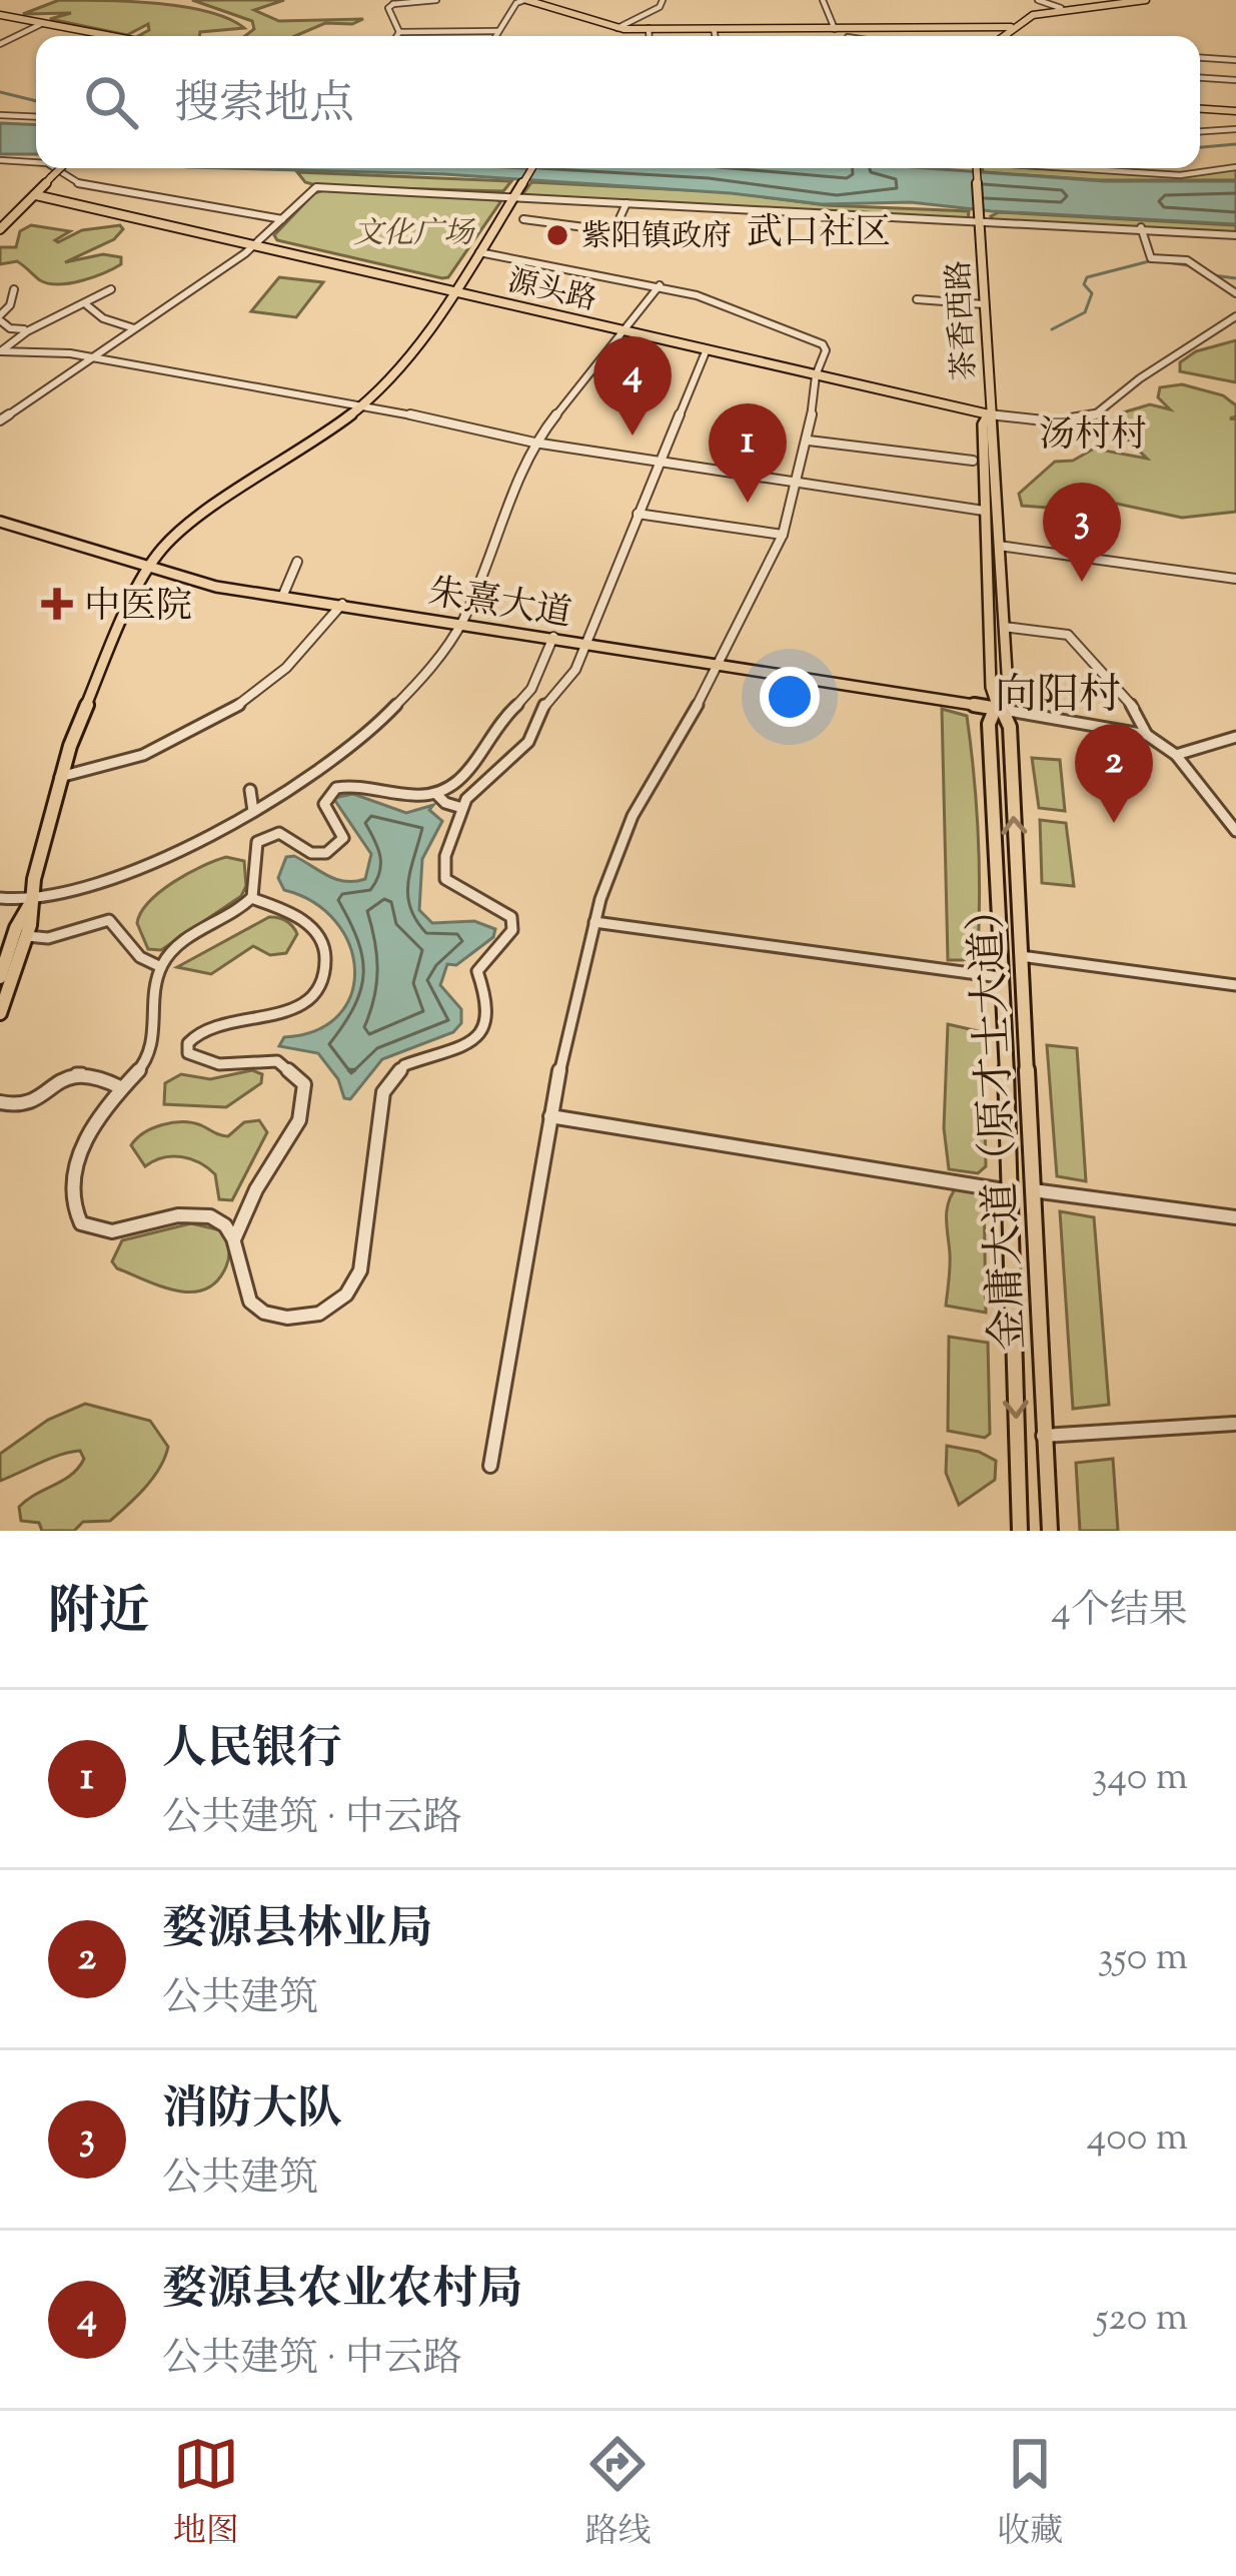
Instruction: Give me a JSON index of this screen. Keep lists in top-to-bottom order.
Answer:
{
  "streets": {
    "main road": [
      "源头路",
      "茶香西路",
      "朱熹大道",
      "金庸大道（原才士大道）"
    ]
  },
  "crossings": [
    ["源头路", "茶香西路"],
    ["源头路", "金庸大道（原才士大道）"],
    ["茶香西路", "金庸大道（原才士大道）"],
    ["朱熹大道", "金庸大道（原才士大道）"]
  ],
  "districts": ["武口社区", "汤村村", "向阳村"],
  "parks": ["文化广场"],
  "places": {
    "other": ["紫阳镇政府"],
    "health": ["中医院"]
  },
  "page": {
    "search": "搜索地点",
    "pins": [
      "4",
      "1",
      "3",
      "2"
    ],
    "heading": ["附近", "4个结果"],
    "list": [
      {
        "mark": "1",
        "name": "人民银行",
        "note": "公共建筑 · 中云路",
        "value": "340 m"
      },
      {
        "mark": "2",
        "name": "婺源县林业局",
        "note": "公共建筑",
        "value": "350 m"
      },
      {
        "mark": "3",
        "name": "消防大队",
        "note": "公共建筑",
        "value": "400 m"
      },
      {
        "mark": "4",
        "name": "婺源县农业农村局",
        "note": "公共建筑 · 中云路",
        "value": "520 m"
      }
    ],
    "nav": ["地图", "路线", "收藏"]
  }
}
